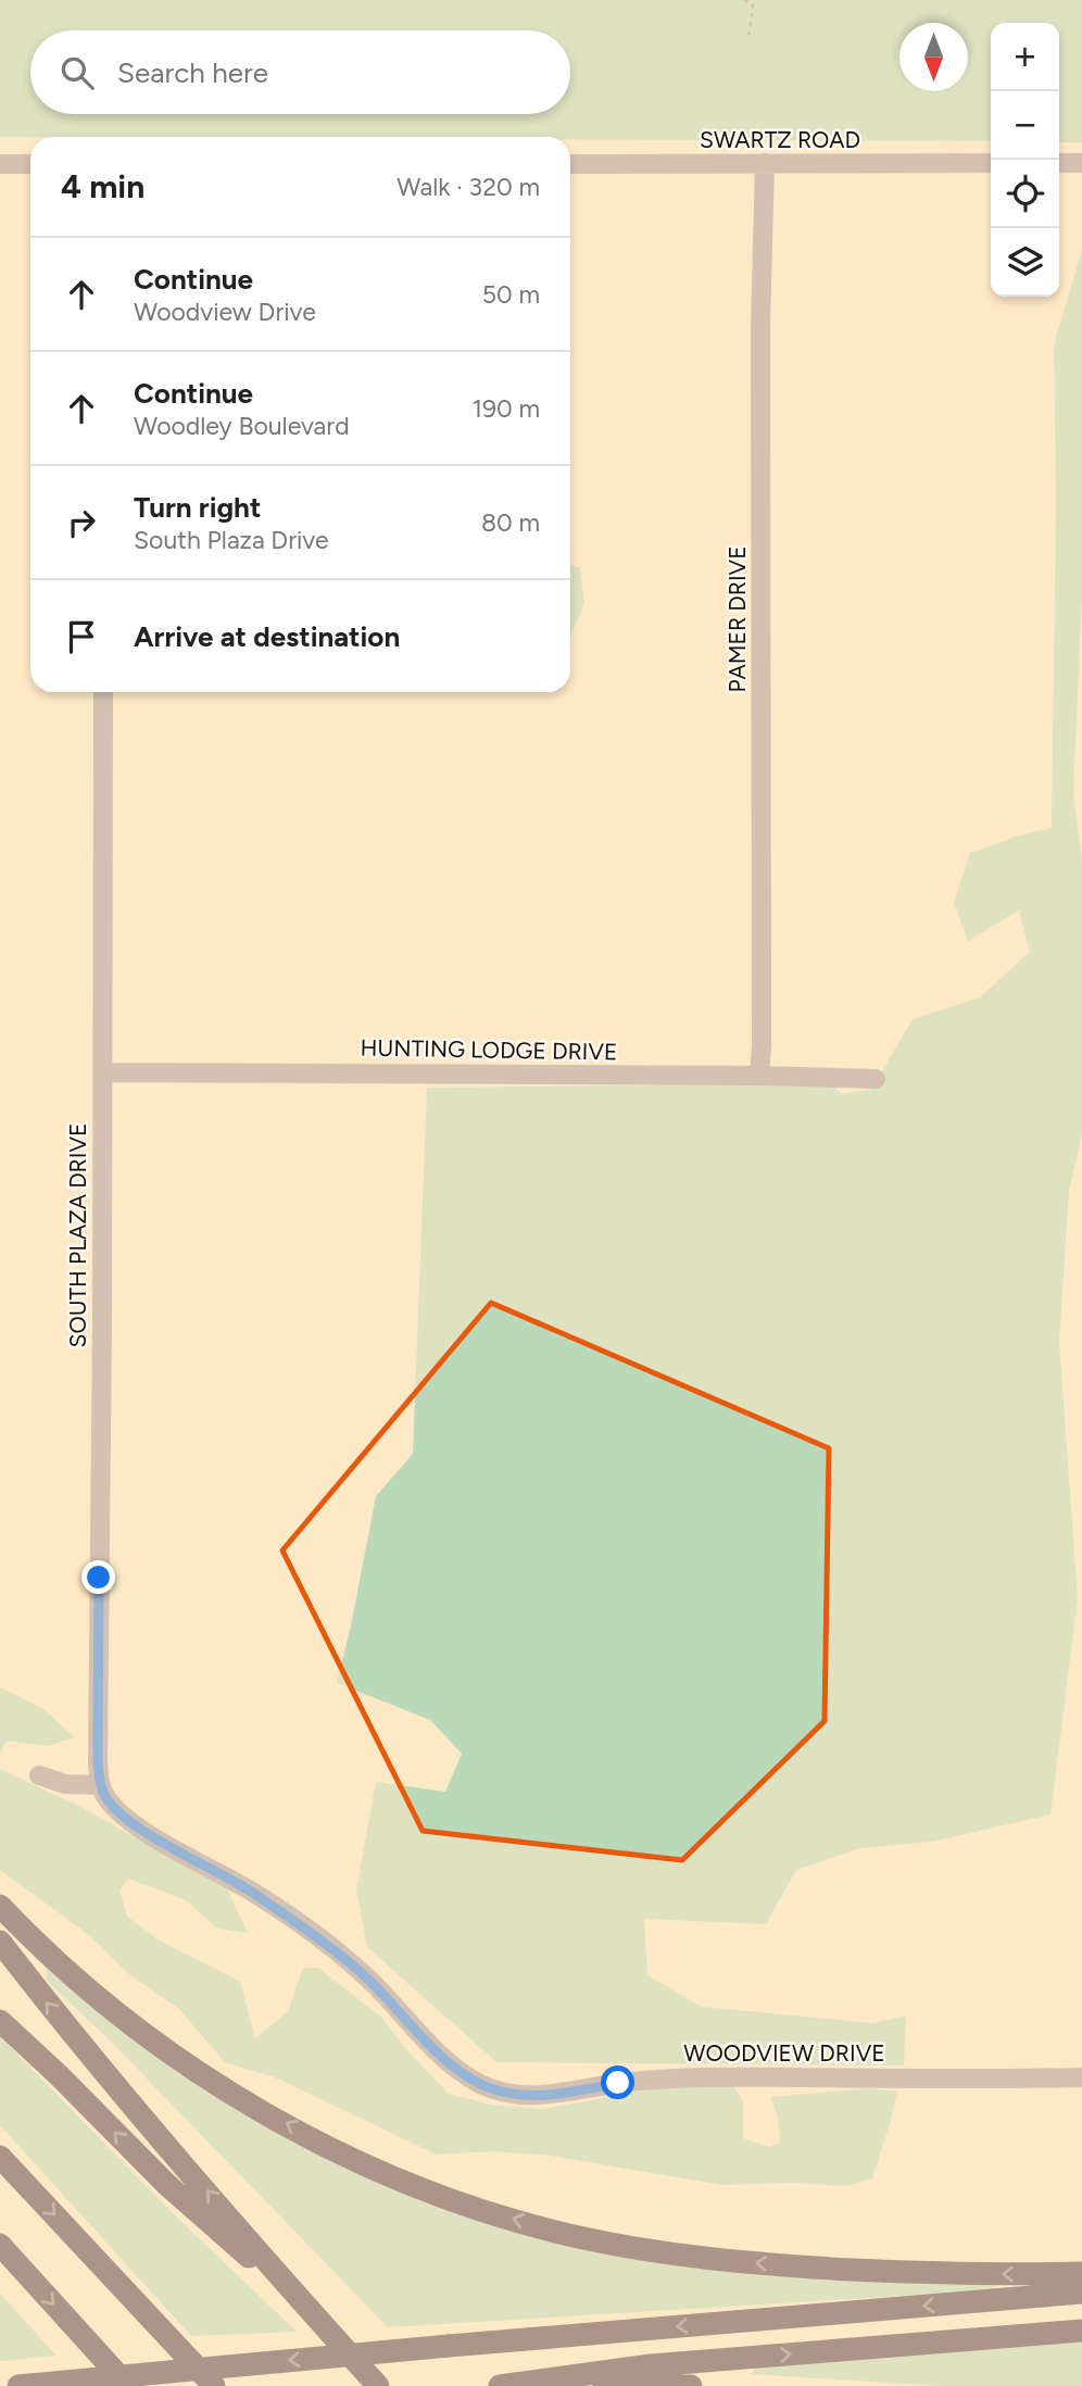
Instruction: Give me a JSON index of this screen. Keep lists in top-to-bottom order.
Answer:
{
  "streets": {
    "street": [
      "SWARTZ ROAD",
      "PAMER DRIVE",
      "HUNTING LODGE DRIVE",
      "SOUTH PLAZA DRIVE",
      "WOODVIEW DRIVE"
    ]
  },
  "crossings": [
    ["SWARTZ ROAD", "PAMER DRIVE"],
    ["PAMER DRIVE", "HUNTING LODGE DRIVE"],
    ["HUNTING LODGE DRIVE", "SOUTH PLAZA DRIVE"],
    ["SOUTH PLAZA DRIVE", "WOODVIEW DRIVE"]
  ],
  "north": "bottom",
  "page": {
    "map_buttons": ["+", "−"],
    "search": "Search here",
    "heading": ["4 min", "Walk · 320 m"],
    "list": [
      ["Continue", "Woodview Drive", "50 m"],
      ["Continue", "Woodley Boulevard", "190 m"],
      ["Turn right", "South Plaza Drive", "80 m"],
      "Arrive at destination"
    ]
  }
}
